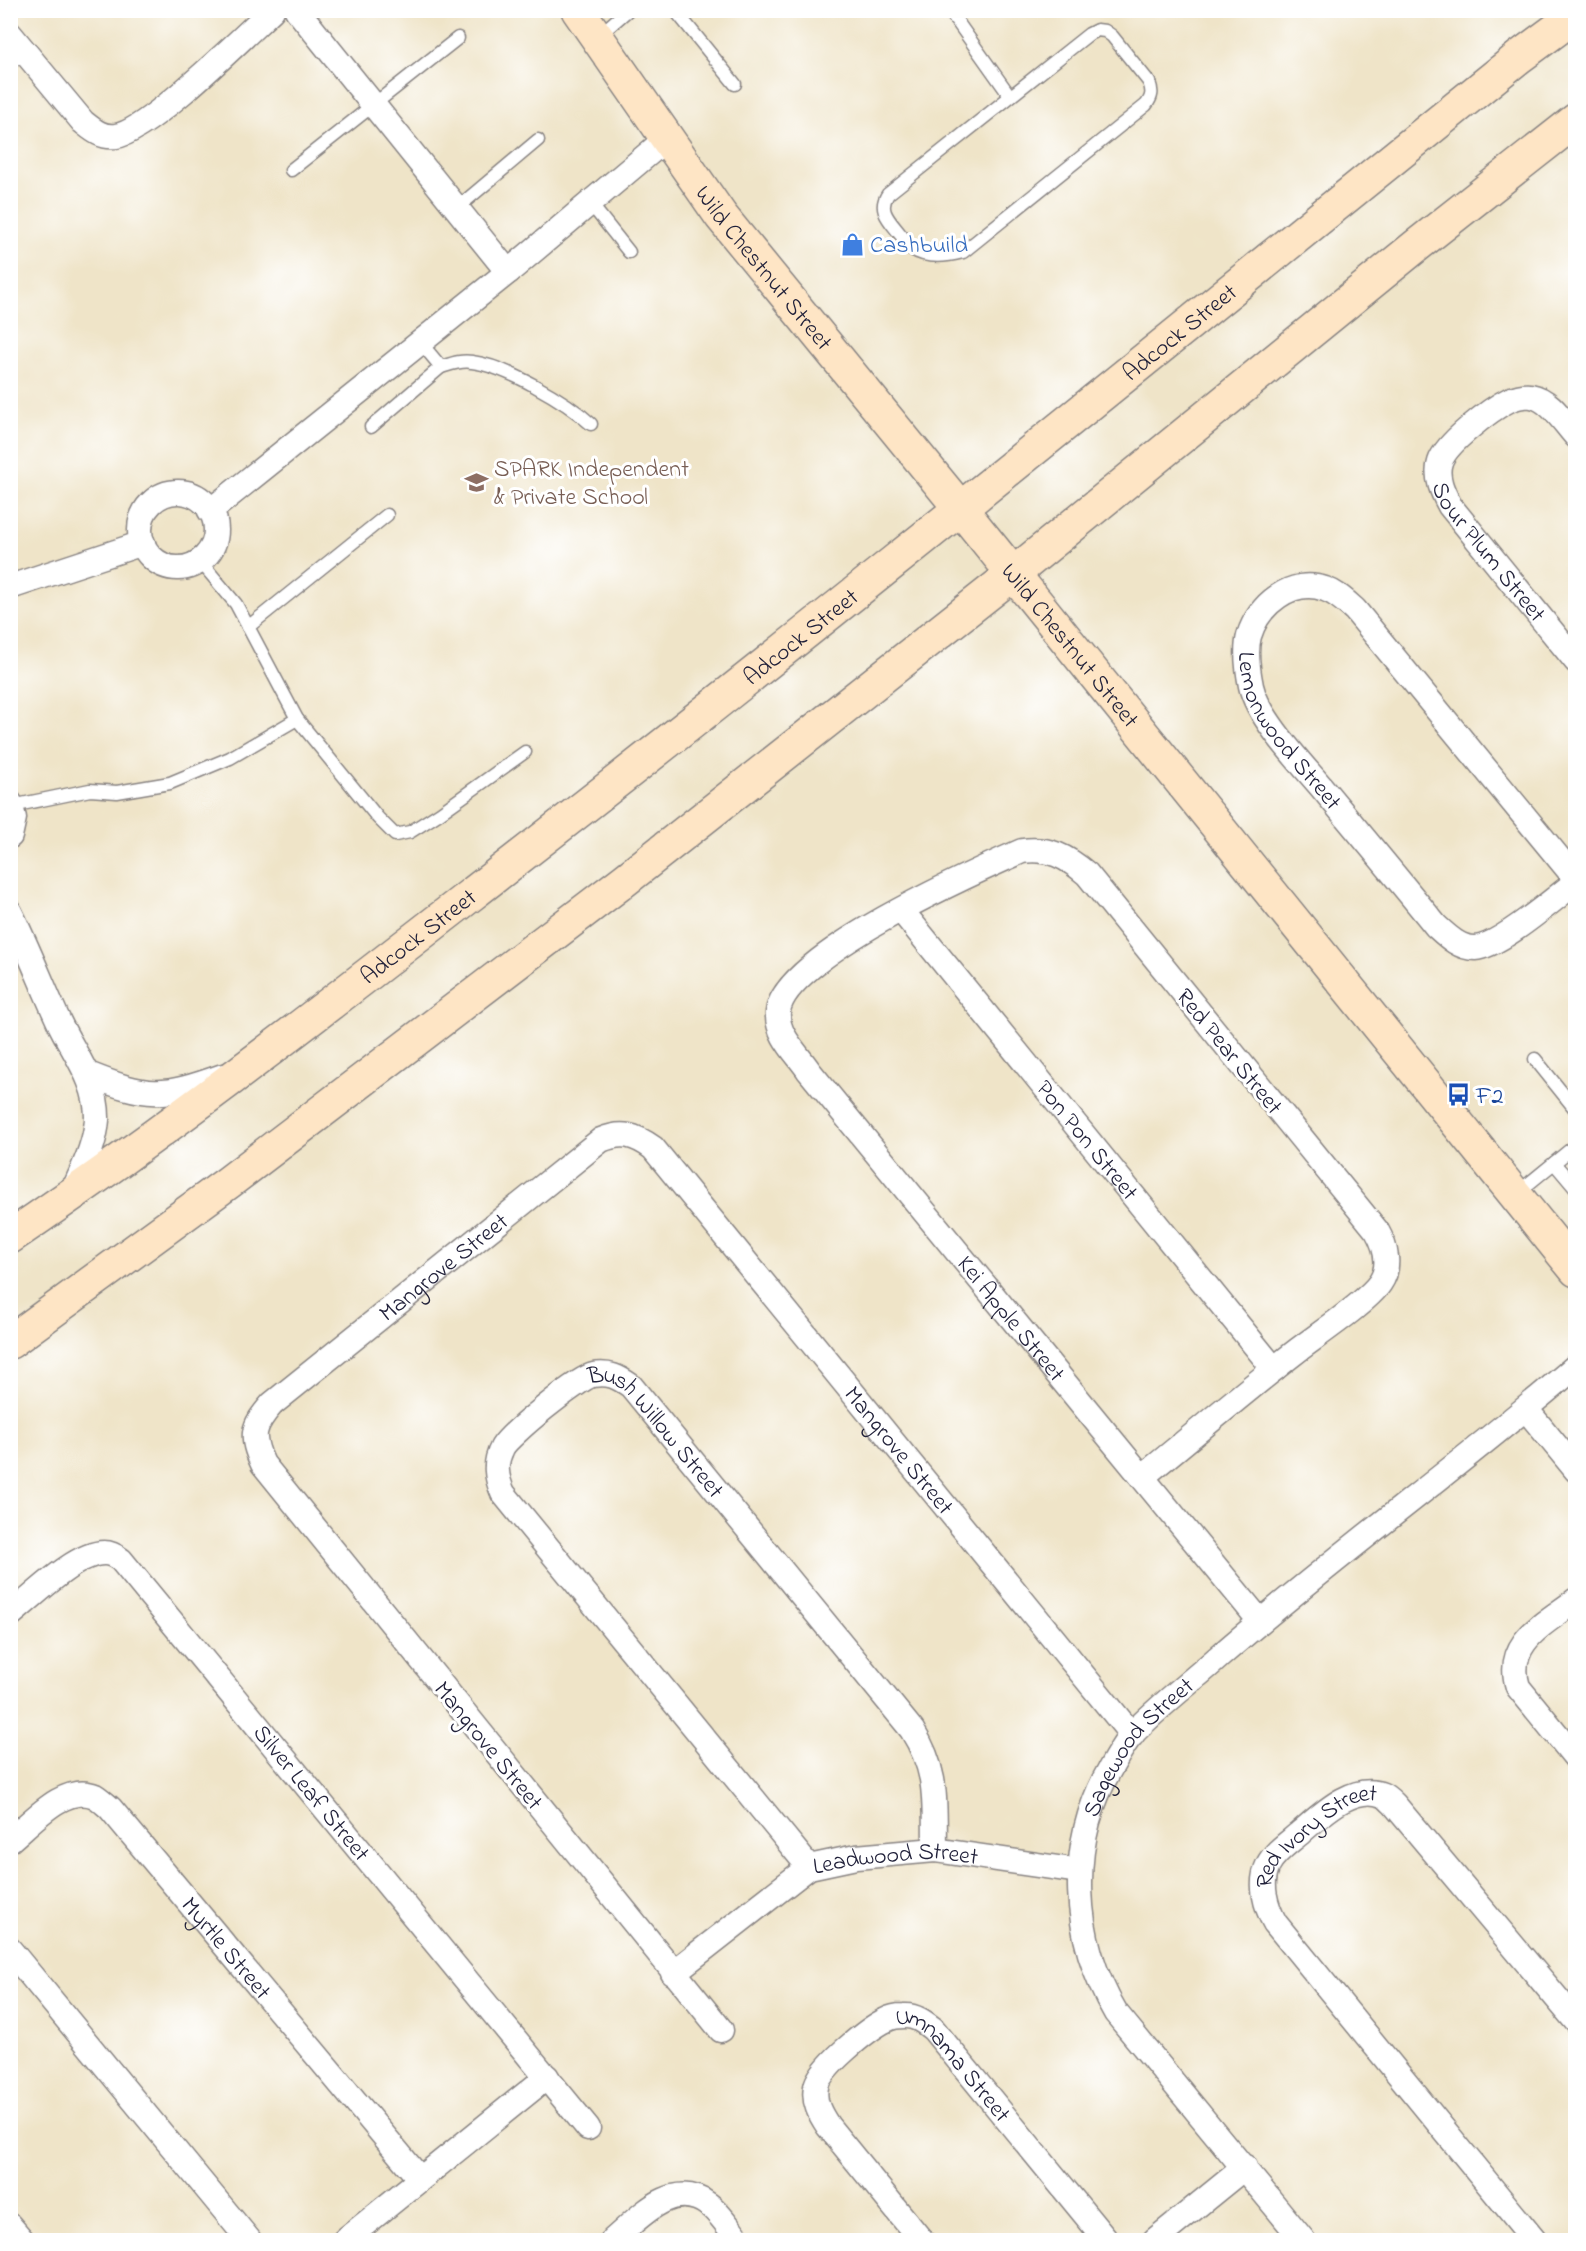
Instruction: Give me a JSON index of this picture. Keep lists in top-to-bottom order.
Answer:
{
  "streets": {
    "main road": ["Wild Chestnut Street", "Adcock Street"],
    "street": [
      "Sour Plum Street",
      "Lemonwood Street",
      "Red Pear Street",
      "Pon Pon Street",
      "Mangrove Street",
      "Kei Apple Street",
      "Bush Willow Street",
      "Sagewood Street",
      "Silver Leaf Street",
      "Red Ivory Street",
      "Leadwood Street",
      "Myrtle Street",
      "Umnama Street"
    ]
  },
  "crossings": [
    ["Wild Chestnut Street", "Adcock Street"],
    ["Red Pear Street", "Pon Pon Street"],
    ["Red Pear Street", "Kei Apple Street"],
    ["Mangrove Street", "Sagewood Street"],
    ["Mangrove Street", "Leadwood Street"],
    ["Kei Apple Street", "Sagewood Street"],
    ["Bush Willow Street", "Leadwood Street"],
    ["Sagewood Street", "Leadwood Street"]
  ],
  "places": {
    "shop": ["Cashbuild"],
    "school or university": ["SPARK Independent & Private School"],
    "bus stop": ["F2"]
  }
}
